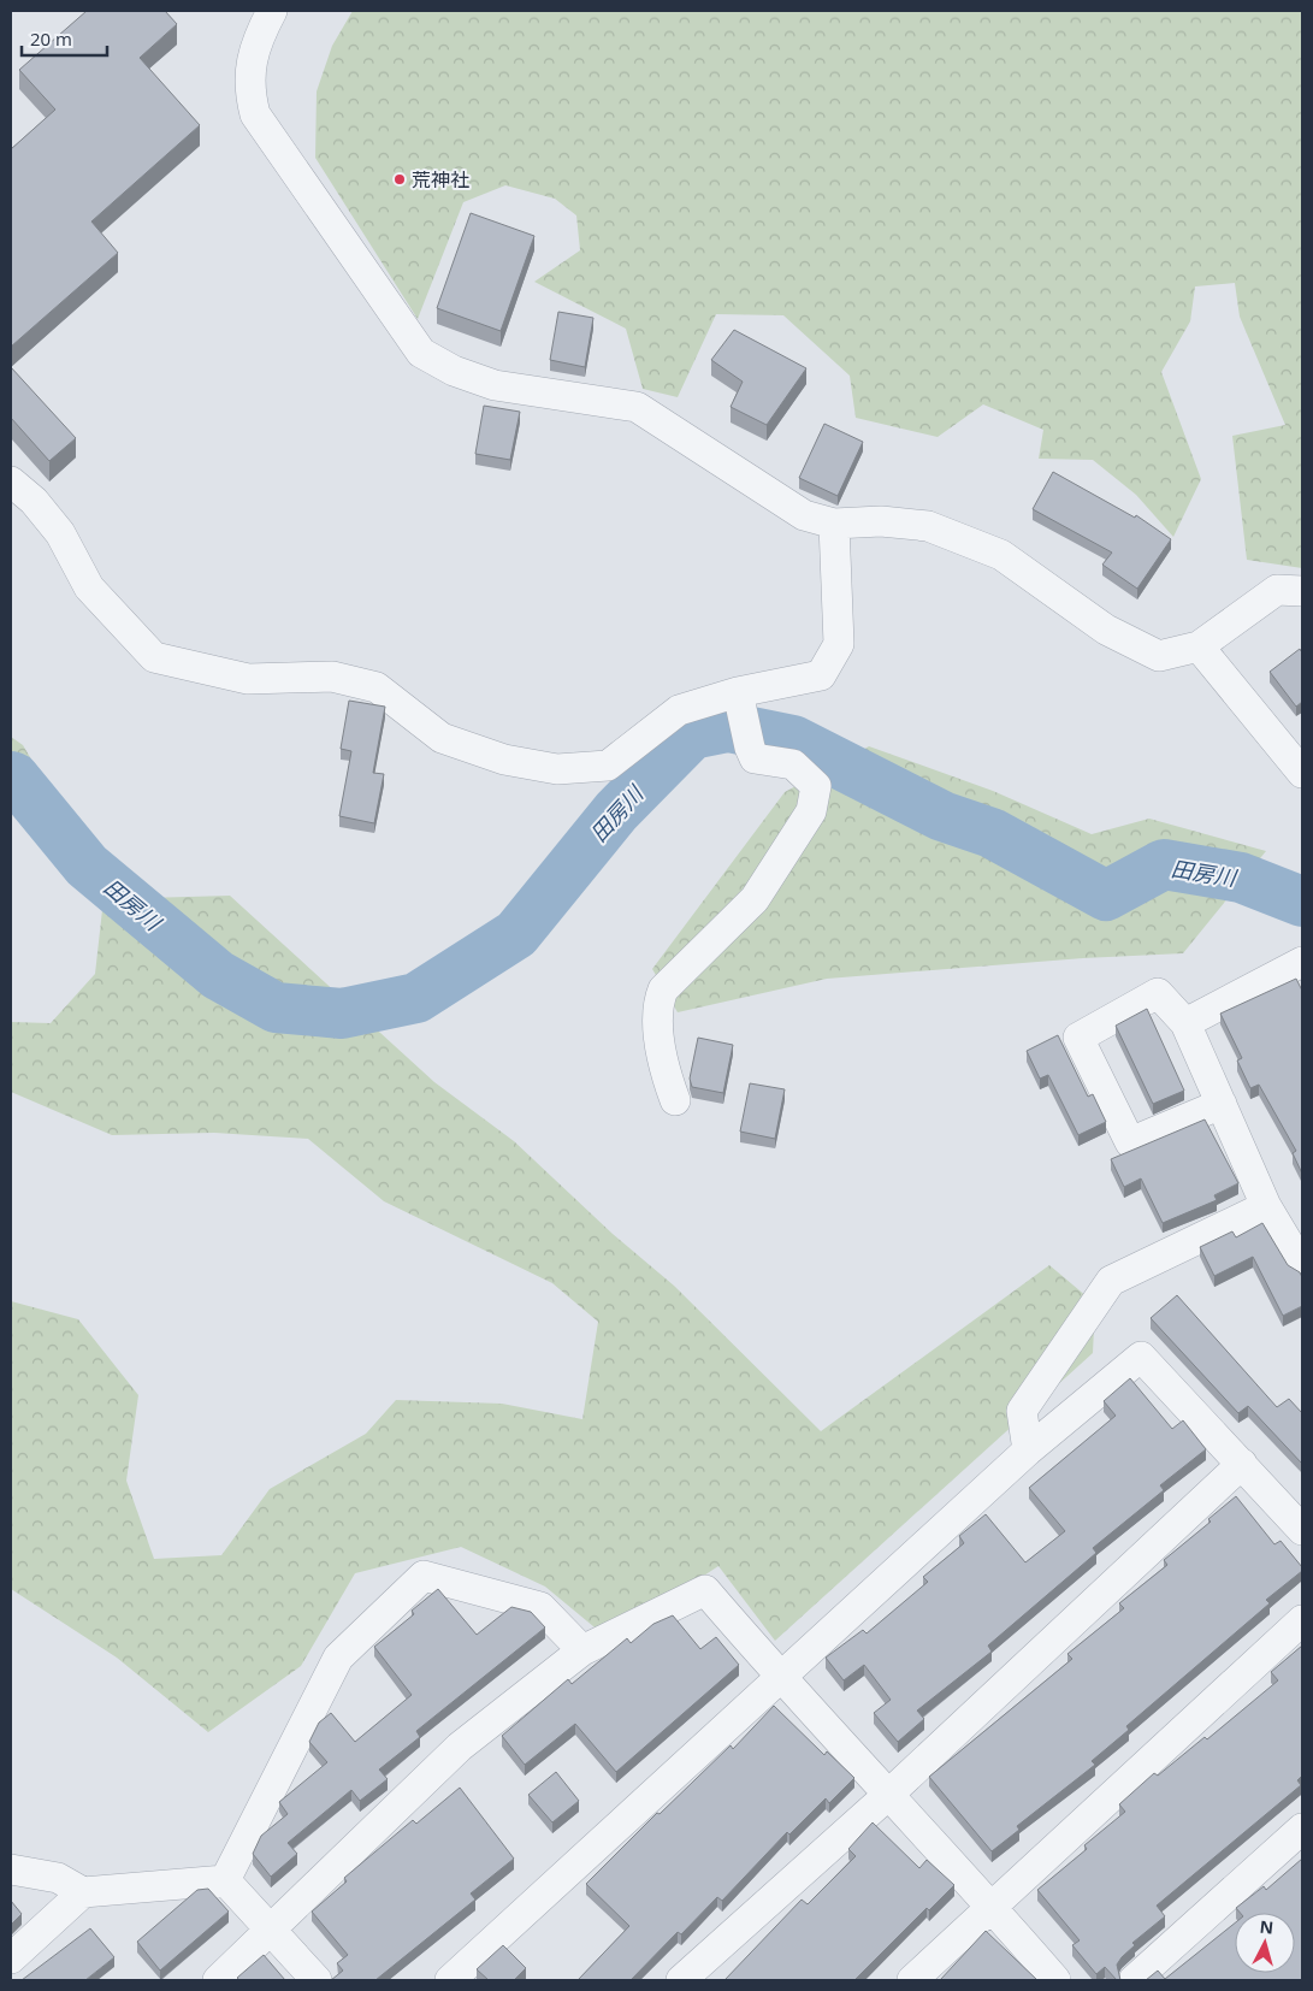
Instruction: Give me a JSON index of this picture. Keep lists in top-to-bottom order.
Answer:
{
  "water": ["田房川"],
  "places": ["荒神社"],
  "scale_bar": "20 m",
  "north": "top"
}
